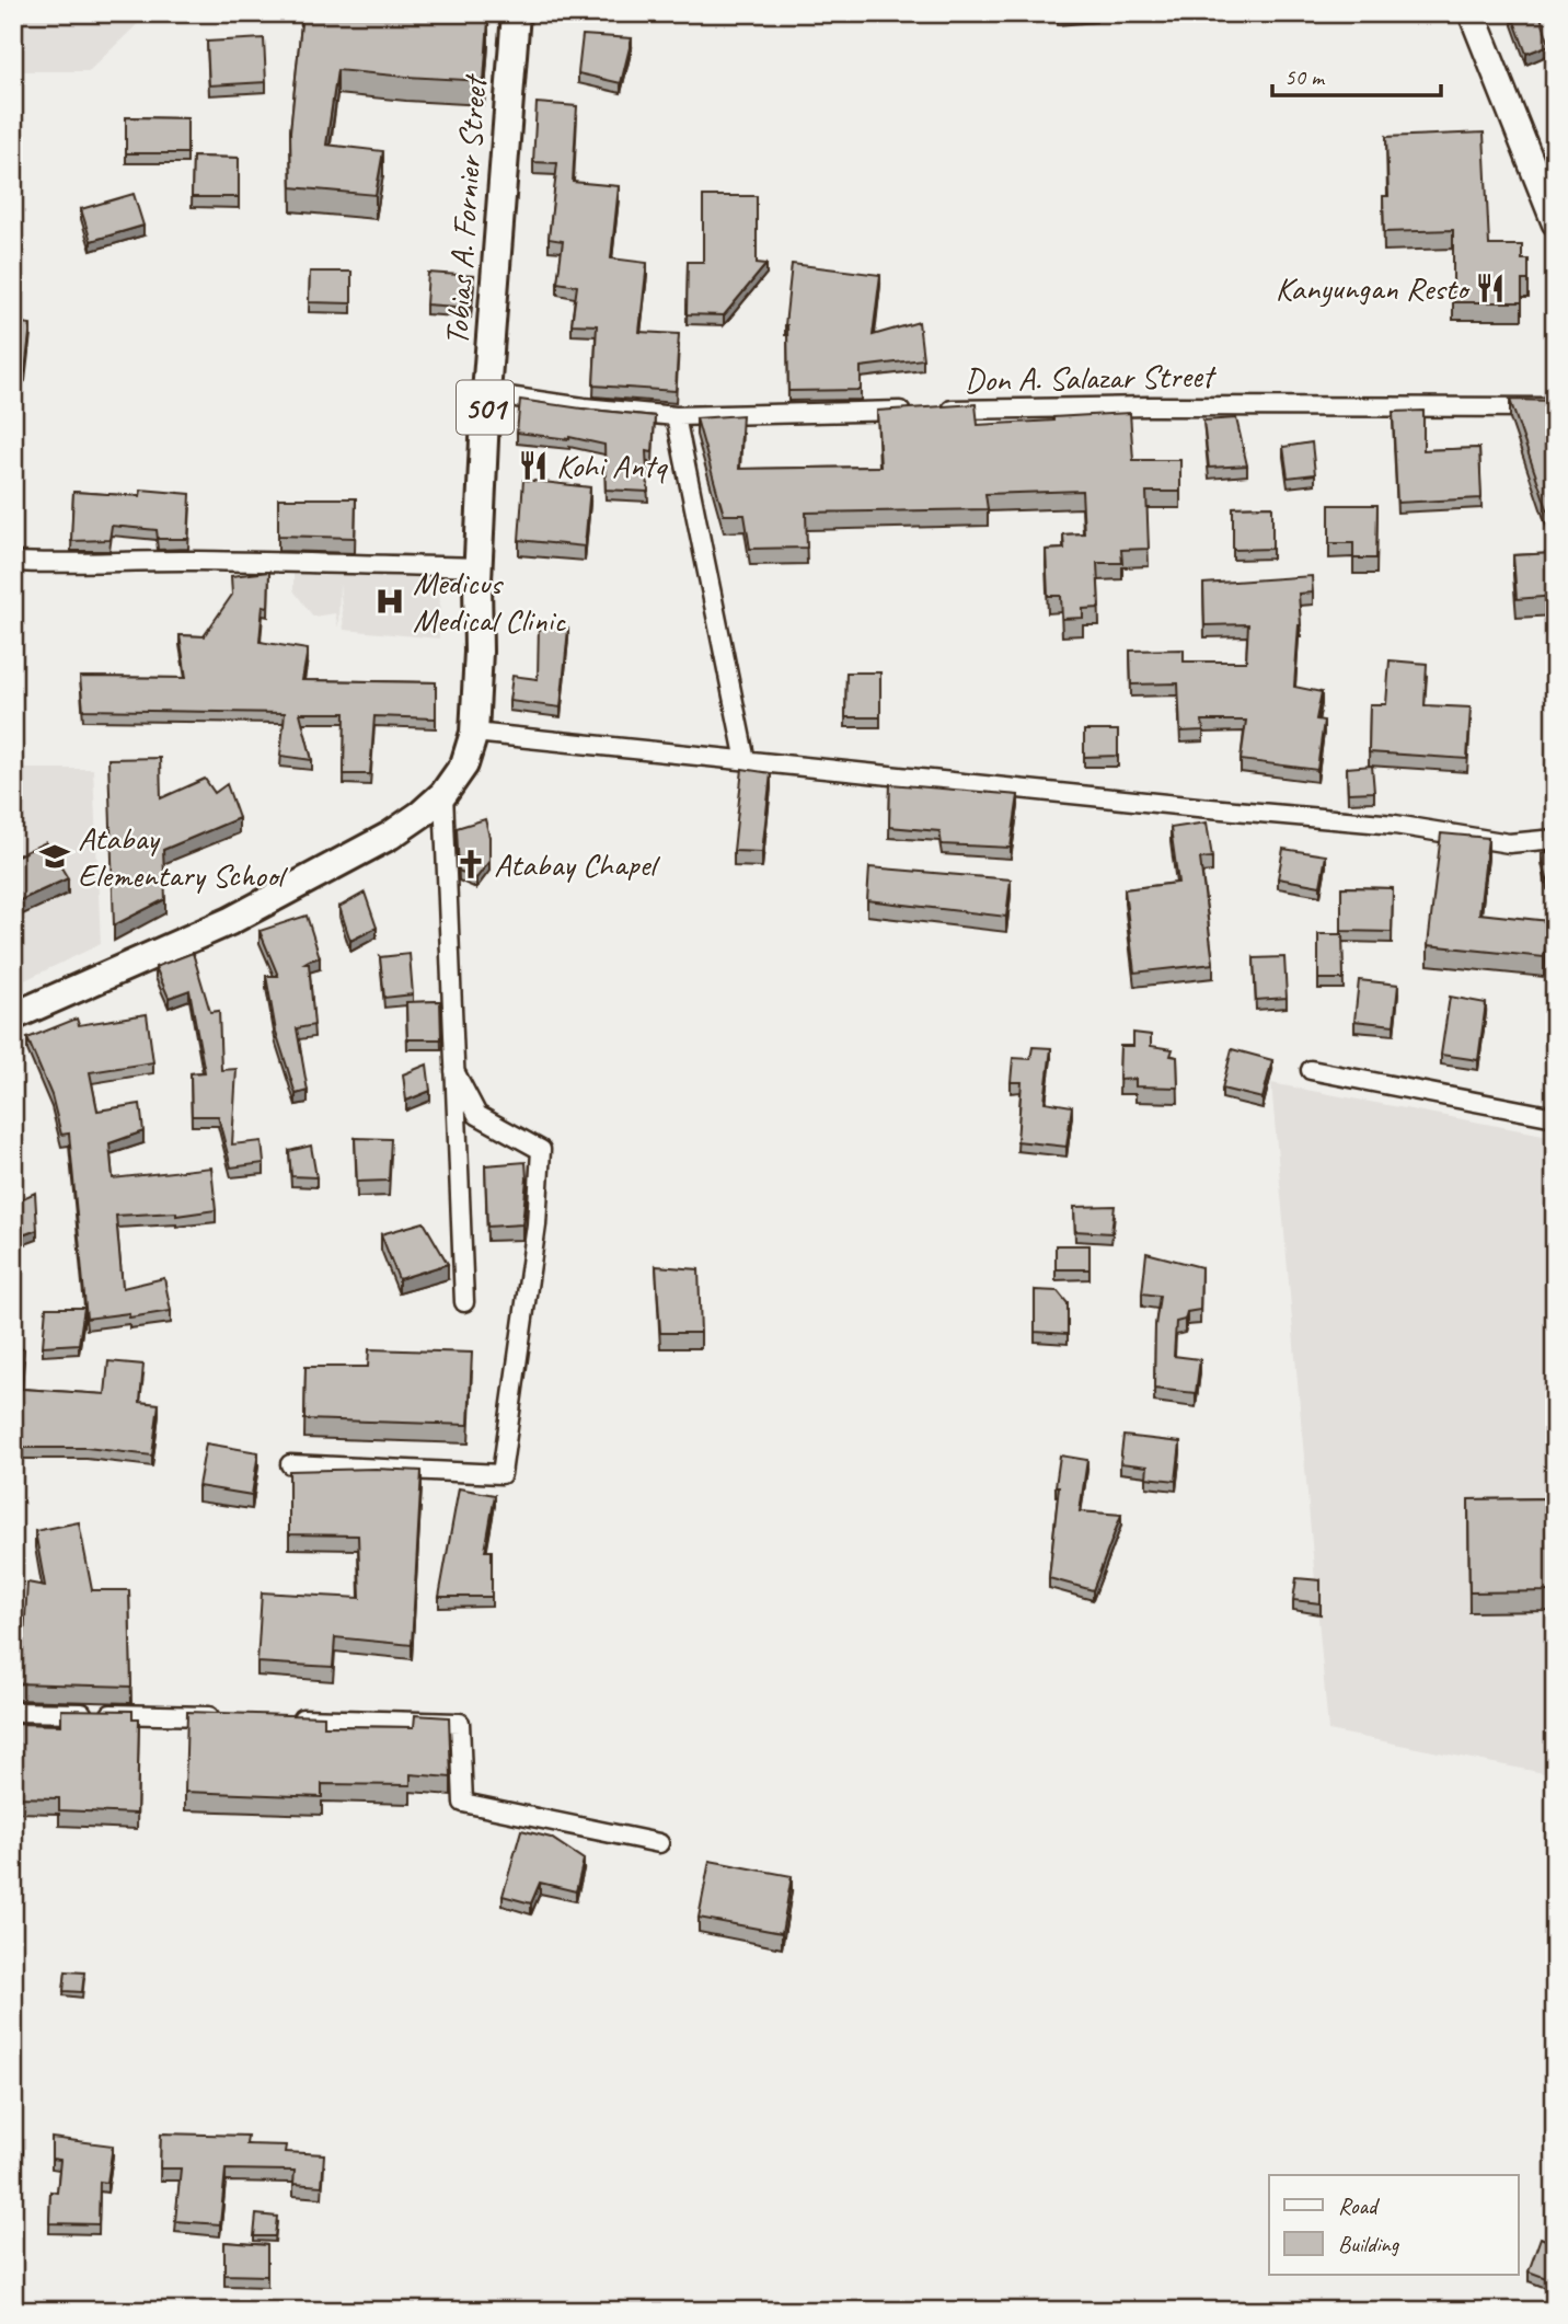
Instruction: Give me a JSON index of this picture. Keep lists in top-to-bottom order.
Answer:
{
  "streets": {
    "main road": ["Tobias A. Fornier Street", "501"],
    "street": ["Don A. Salazar Street"]
  },
  "crossings": [
    ["Tobias A. Fornier Street", "Don A. Salazar Street"]
  ],
  "places": {
    "restaurant": ["Kanyungan Resto", "Kohi Antq"],
    "hospital": ["Medicus Medical Clinic"],
    "school or university": ["Atabay Elementary School"],
    "church": ["Atabay Chapel"]
  },
  "legend": ["Road", "Building"],
  "scale_bar": "50 m"
}
